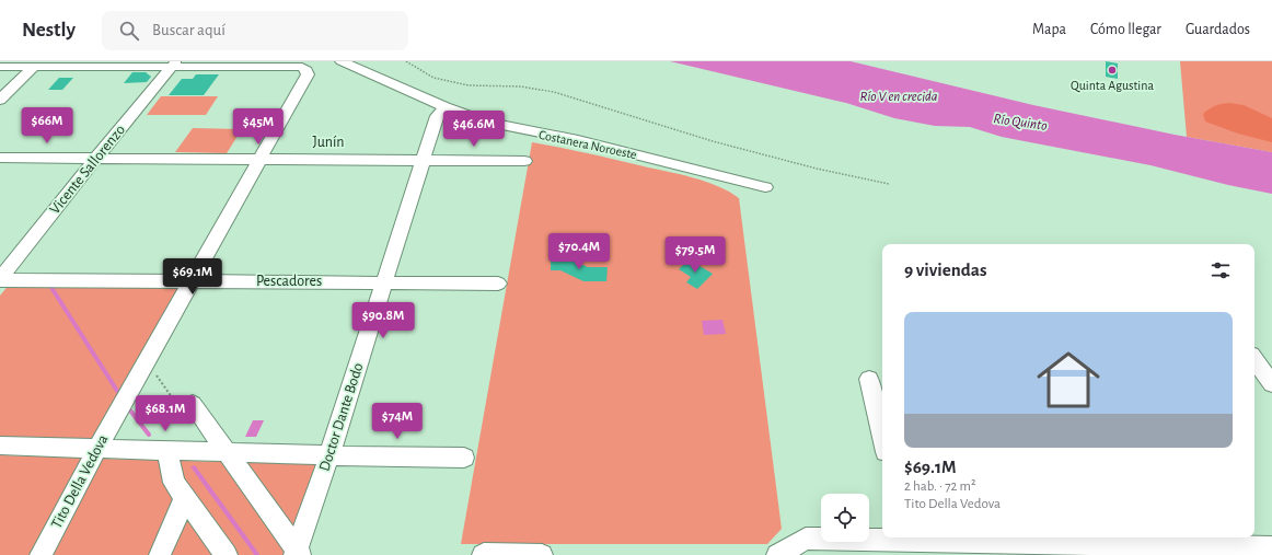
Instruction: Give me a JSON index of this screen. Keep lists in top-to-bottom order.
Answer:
{
  "streets": {
    "street": [
      "Junín",
      "Costanera Noroeste",
      "Vicente Sallorenzo",
      "Pescadores",
      "Doctor Dante Bodo",
      "Tito Della Vedova"
    ]
  },
  "crossings": [
    ["Junín", "Vicente Sallorenzo"],
    ["Junín", "Doctor Dante Bodo"],
    ["Junín", "Tito Della Vedova"],
    ["Costanera Noroeste", "Doctor Dante Bodo"],
    ["Vicente Sallorenzo", "Pescadores"],
    ["Vicente Sallorenzo", "Tito Della Vedova"],
    ["Pescadores", "Doctor Dante Bodo"],
    ["Pescadores", "Tito Della Vedova"]
  ],
  "water": ["Río V en crecida", "Río Quinto"],
  "places": ["Quinta Agustina"],
  "page": {
    "header": "Nestly",
    "search": "Buscar aquí",
    "nav": ["Mapa", "Cómo llegar", "Guardados"],
    "price": [
      "$66M",
      "$45M",
      "$46.6M",
      "$70.4M",
      "$79.5M",
      "$69.1M",
      "$90.8M",
      "$68.1M",
      "$74M"
    ],
    "heading": "9 viviendas",
    "list": [
      {
        "name": "$69.1M",
        "note": "2 hab. · 72 m² · Tito Della Vedova"
      }
    ]
  }
}
